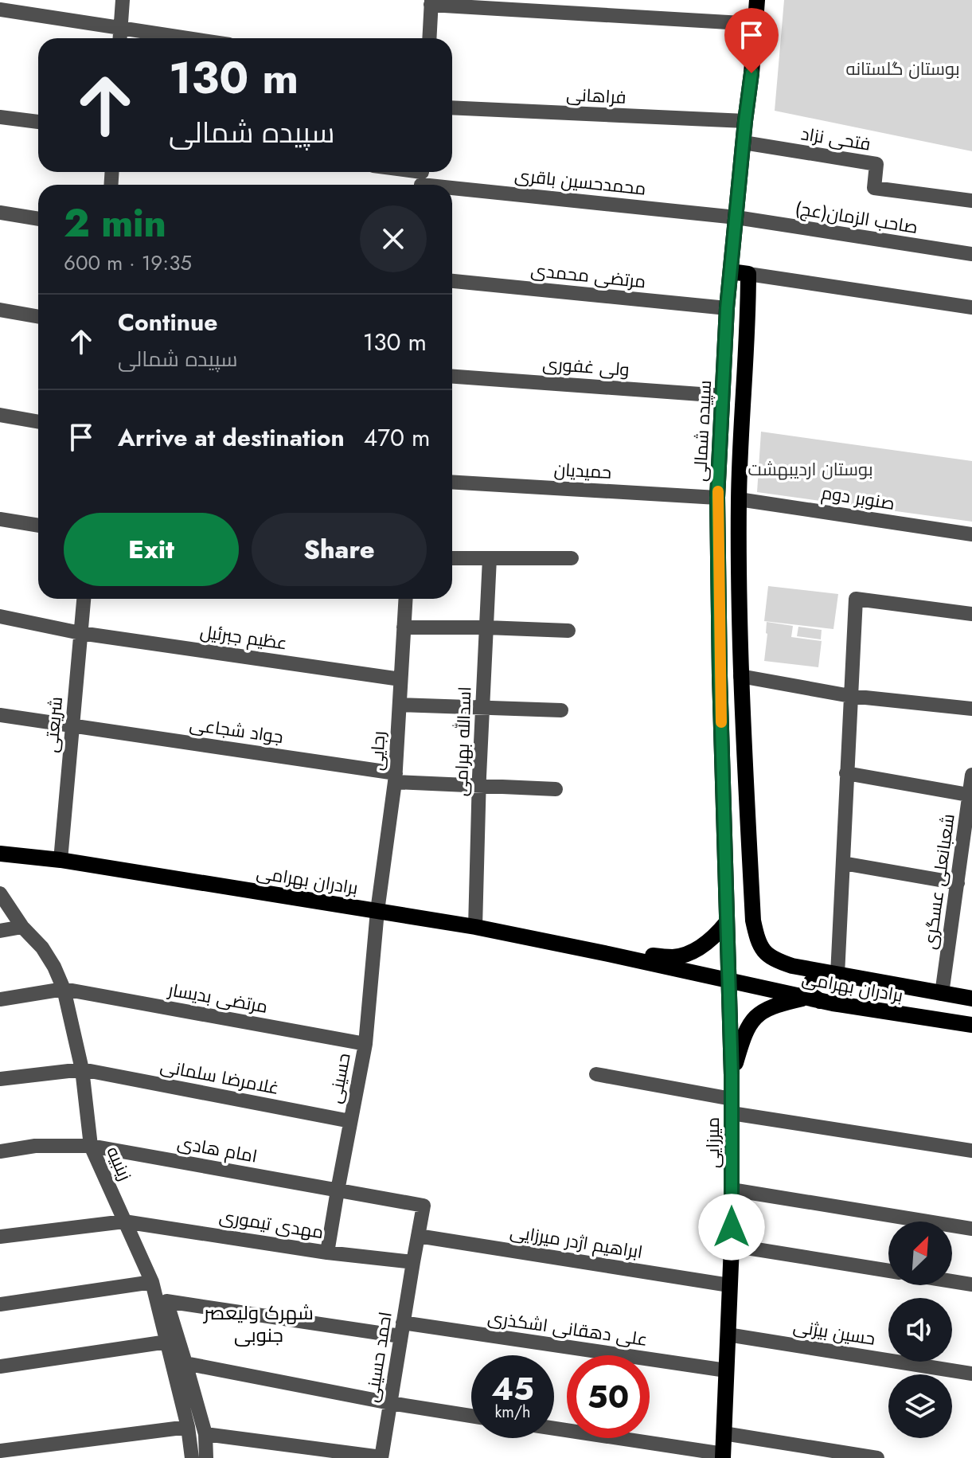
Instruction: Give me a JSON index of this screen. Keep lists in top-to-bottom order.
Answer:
{
  "streets": {
    "main road": ["سپیده شمالی", "برادران بهرامی", "میرزایی"],
    "street": [
      "فراهانی",
      "فتحی نزاد",
      "محمدحسین باقری",
      "صاحب الزمان(عج)",
      "مرتضی محمدی",
      "ولی غفوری",
      "حمیدیان",
      "صنوبر دوم",
      "عظیم جبرئیل",
      "شریعتی",
      "جواد شجاعی",
      "اسدالله بهرامی",
      "رجایی",
      "شعبانعلی عسگری",
      "مرتضی بدیسار",
      "غلامرضا سلمانی",
      "حسینی",
      "امام هادی",
      "زینبیه",
      "مهدی تیموری",
      "ابراهیم اژدر میرزایی",
      "علی دهقانی اشکذری",
      "حسین بیژنی",
      "احمد حسینی"
    ]
  },
  "crossings": [
    ["فراهانی", "سپیده شمالی"],
    ["فتحی نزاد", "سپیده شمالی"],
    ["محمدحسین باقری", "صاحب الزمان(عج)"],
    ["محمدحسین باقری", "سپیده شمالی"],
    ["صاحب الزمان(عج)", "سپیده شمالی"],
    ["مرتضی محمدی", "سپیده شمالی"],
    ["ولی غفوری", "سپیده شمالی"],
    ["سپیده شمالی", "حمیدیان"],
    ["سپیده شمالی", "برادران بهرامی"],
    ["سپیده شمالی", "میرزایی"],
    ["عظیم جبرئیل", "شریعتی"],
    ["عظیم جبرئیل", "رجایی"],
    ["شریعتی", "جواد شجاعی"],
    ["شریعتی", "برادران بهرامی"],
    ["جواد شجاعی", "اسدالله بهرامی"],
    ["جواد شجاعی", "رجایی"],
    ["اسدالله بهرامی", "برادران بهرامی"],
    ["رجایی", "برادران بهرامی"],
    ["رجایی", "حسینی"],
    ["برادران بهرامی", "شعبانعلی عسگری"],
    ["برادران بهرامی", "حسینی"],
    ["برادران بهرامی", "میرزایی"],
    ["مرتضی بدیسار", "حسینی"],
    ["مرتضی بدیسار", "زینبیه"],
    ["غلامرضا سلمانی", "حسینی"],
    ["غلامرضا سلمانی", "زینبیه"],
    ["حسینی", "امام هادی"],
    ["حسینی", "مهدی تیموری"],
    ["حسینی", "احمد حسینی"],
    ["میرزایی", "ابراهیم اژدر میرزایی"],
    ["میرزایی", "علی دهقانی اشکذری"],
    ["میرزایی", "حسین بیژنی"],
    ["امام هادی", "زینبیه"],
    ["امام هادی", "احمد حسینی"],
    ["زینبیه", "مهدی تیموری"],
    ["مهدی تیموری", "احمد حسینی"],
    ["ابراهیم اژدر میرزایی", "احمد حسینی"],
    ["علی دهقانی اشکذری", "احمد حسینی"]
  ],
  "districts": ["شهرک ولیعصر جنوبی"],
  "parks": ["بوستان گلستانه", "بوستان اردیبهشت"],
  "north": "top right",
  "page": {
    "turn": ["130 m", "سپیده شمالی"],
    "heading": ["2 min", "600 m · 19:35"],
    "list": [
      {
        "name": "Continue",
        "note": "سپیده شمالی",
        "value": "130 m"
      },
      {
        "name": "Arrive at destination",
        "value": "470 m"
      }
    ],
    "buttons": ["Exit", "Share"],
    "speed": "45 km/h",
    "limit": "50"
  }
}
